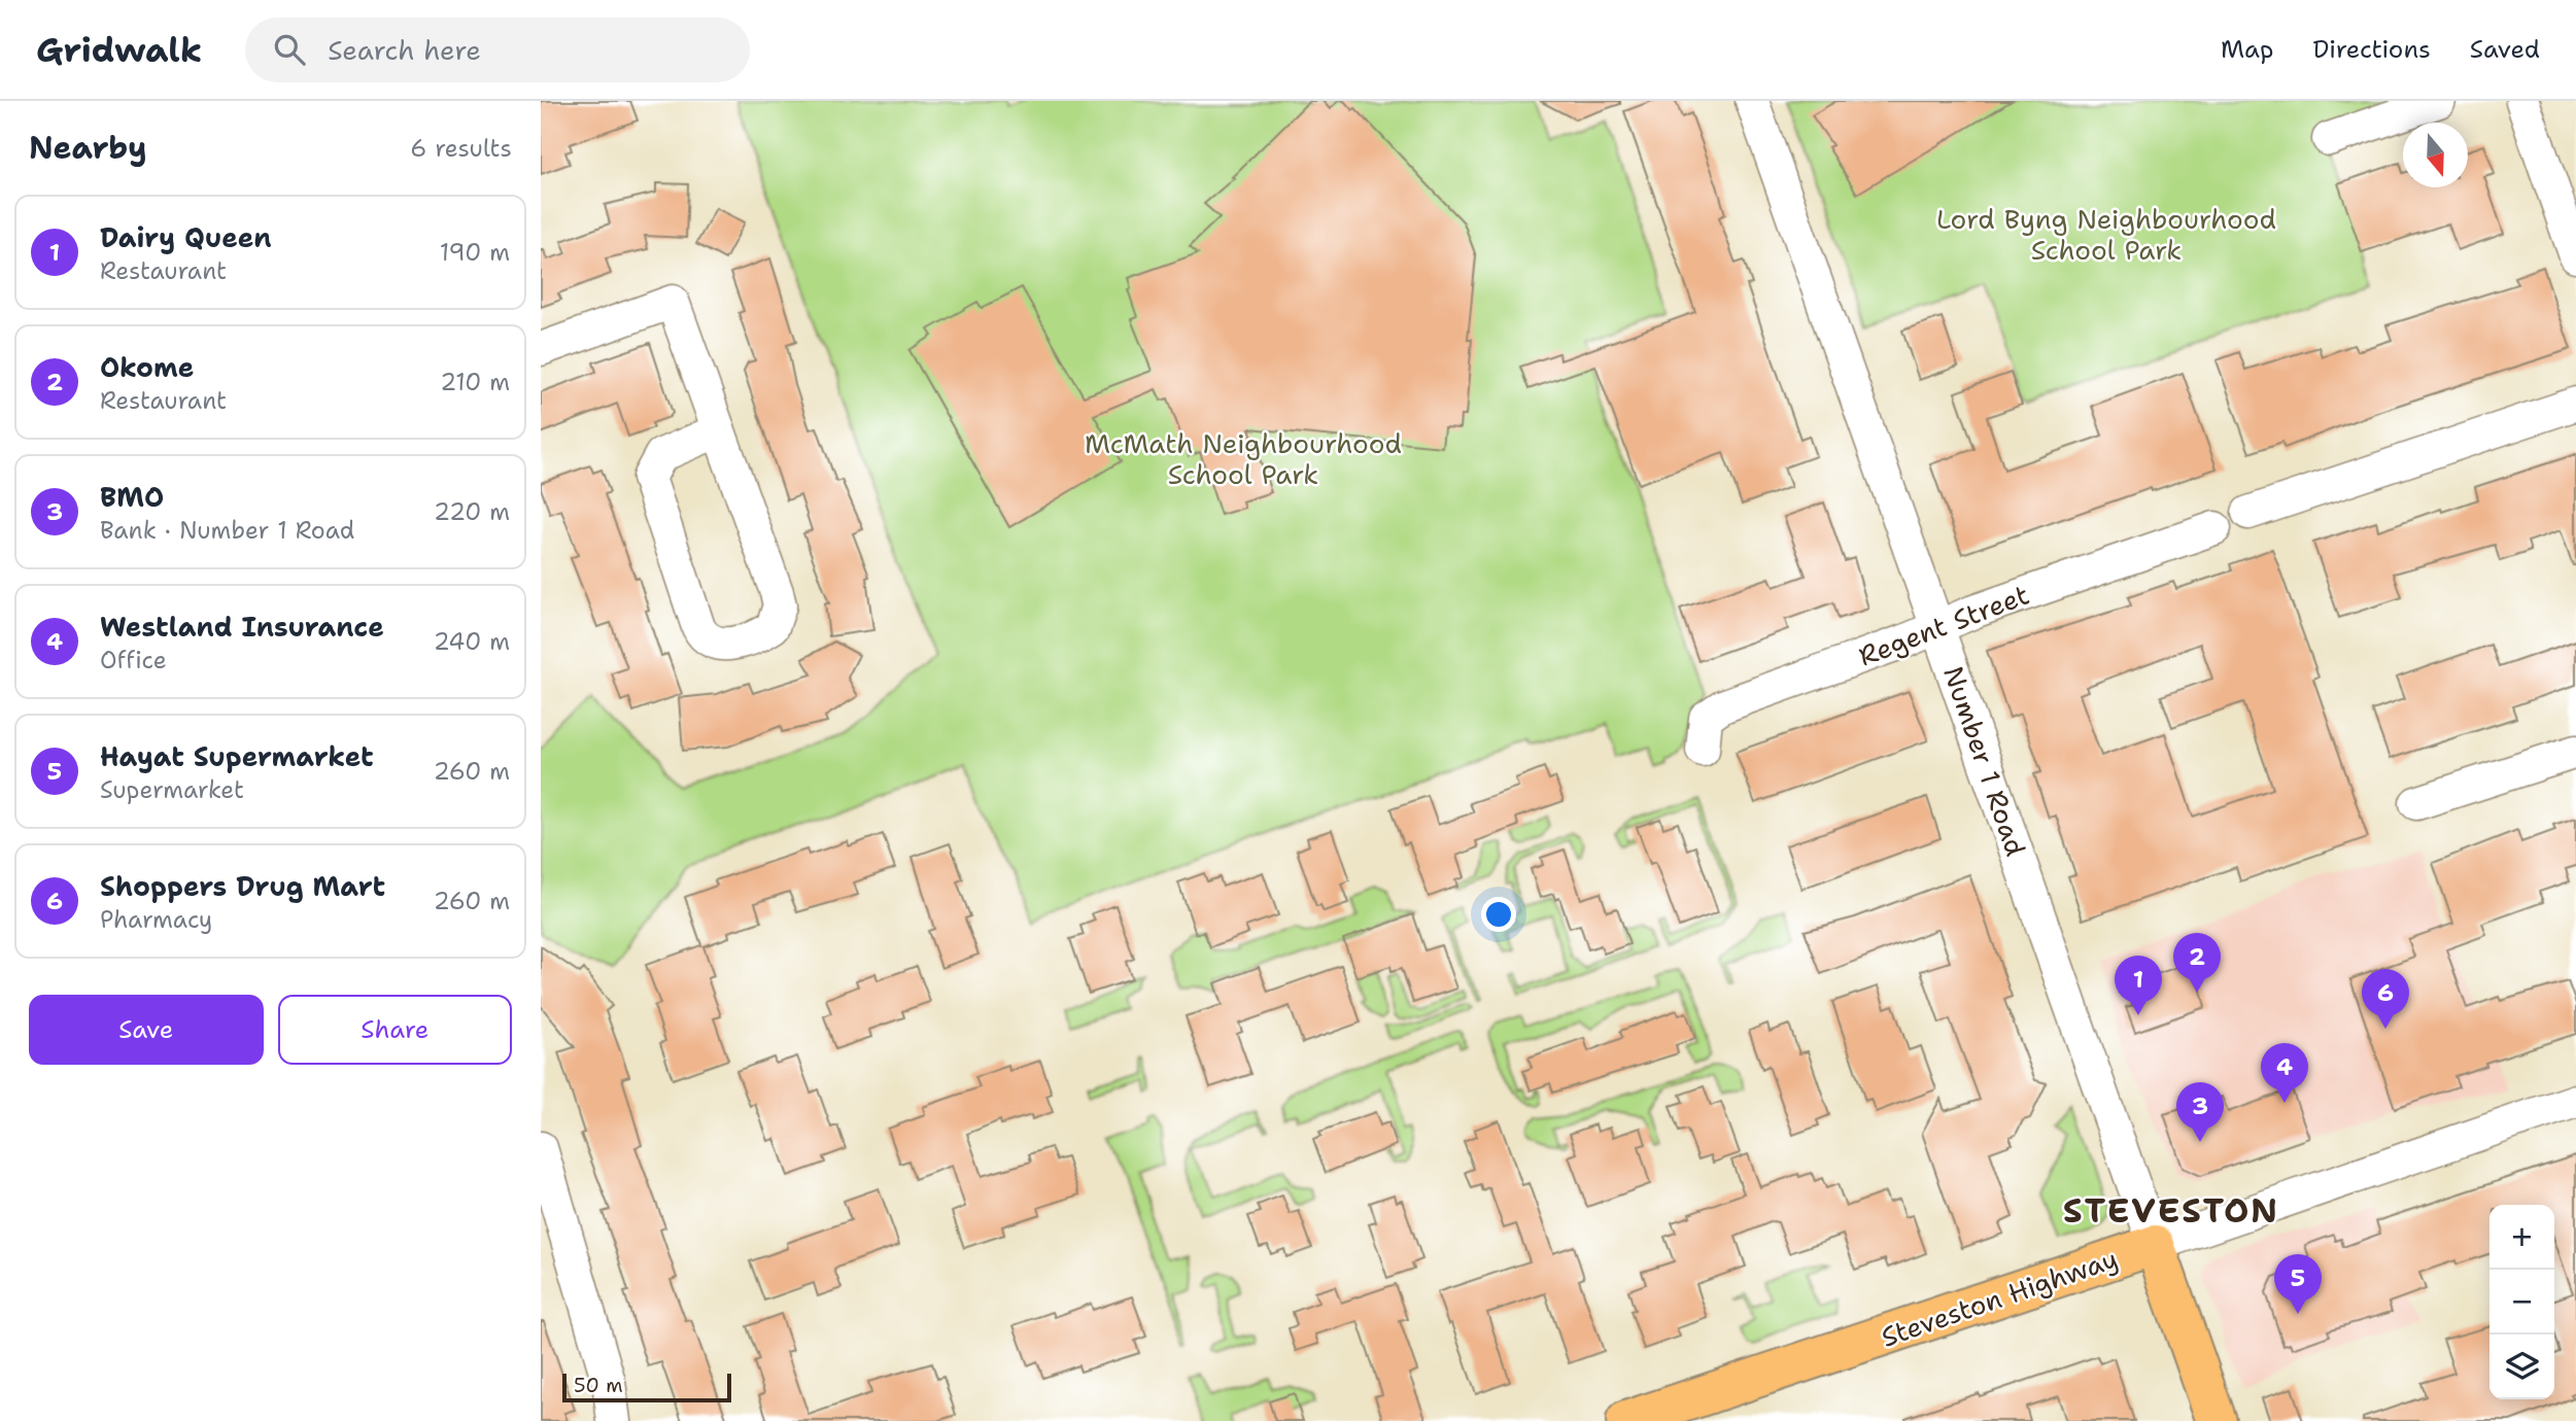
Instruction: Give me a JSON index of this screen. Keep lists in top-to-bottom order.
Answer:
{
  "streets": {
    "main road": ["Number 1 Road", "Steveston Highway"],
    "street": ["Regent Street"]
  },
  "crossings": [
    ["Regent Street", "Number 1 Road"],
    ["Number 1 Road", "Steveston Highway"]
  ],
  "districts": ["STEVESTON"],
  "parks": ["Lord Byng Neighbourhood School Park", "McMath Neighbourhood School Park"],
  "scale_bar": "50 m",
  "north": "bottom",
  "page": {
    "header": "Gridwalk",
    "search": "Search here",
    "nav": ["Map", "Directions", "Saved"],
    "heading": ["Nearby", "6 results"],
    "list": [
      {
        "mark": "1",
        "name": "Dairy Queen",
        "note": "Restaurant",
        "value": "190 m"
      },
      {
        "mark": "2",
        "name": "Okome",
        "note": "Restaurant",
        "value": "210 m"
      },
      {
        "mark": "3",
        "name": "BMO",
        "note": "Bank · Number 1 Road",
        "value": "220 m"
      },
      {
        "mark": "4",
        "name": "Westland Insurance",
        "note": "Office",
        "value": "240 m"
      },
      {
        "mark": "5",
        "name": "Hayat Supermarket",
        "note": "Supermarket",
        "value": "260 m"
      },
      {
        "mark": "6",
        "name": "Shoppers Drug Mart",
        "note": "Pharmacy",
        "value": "260 m"
      }
    ],
    "pins": [
      "2",
      "1",
      "6",
      "4",
      "3",
      "5"
    ],
    "buttons": ["Save", "Share"],
    "map_buttons": ["+", "−"],
    "scale": "50 m"
  }
}
